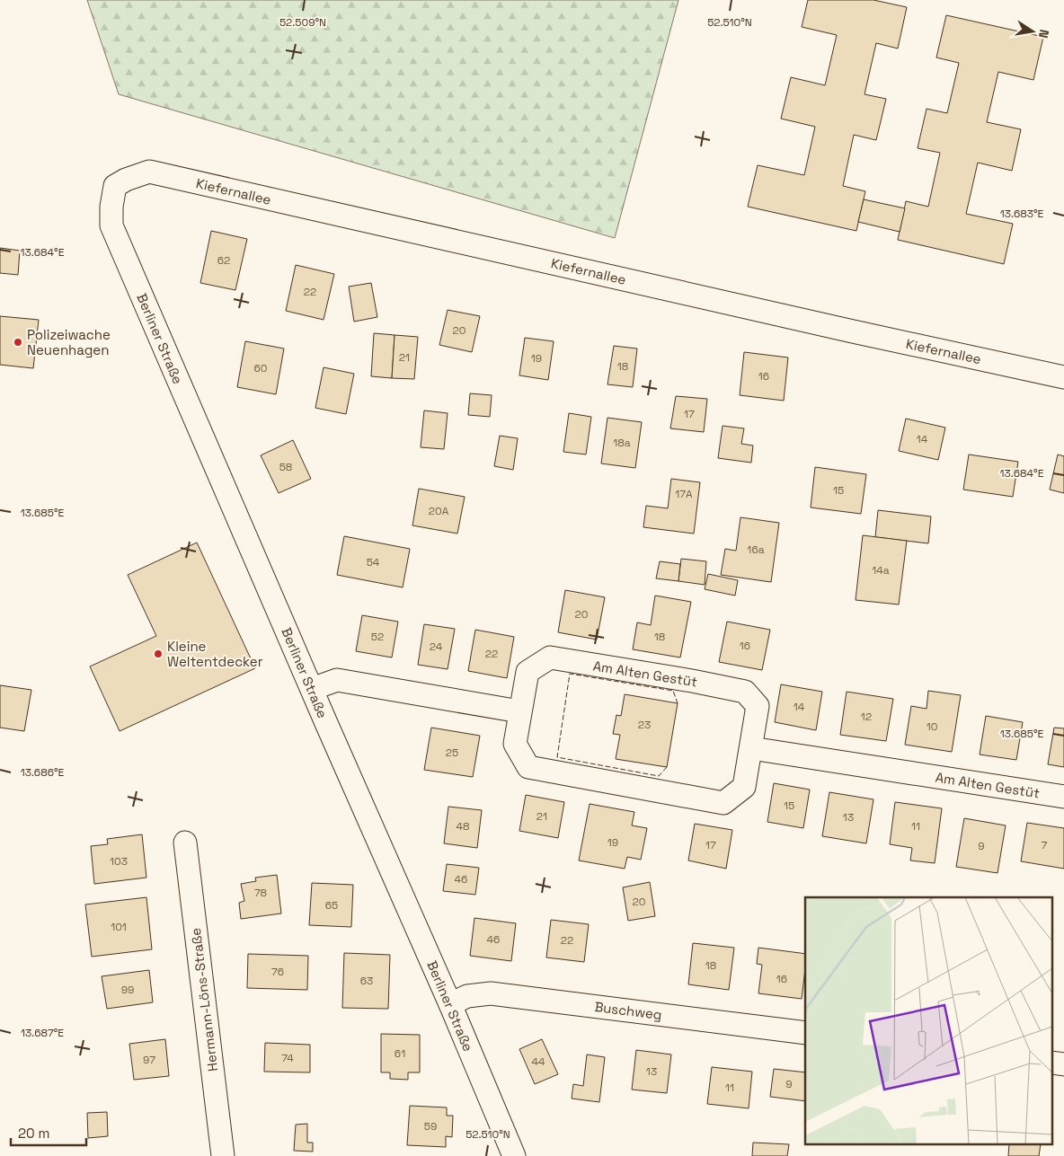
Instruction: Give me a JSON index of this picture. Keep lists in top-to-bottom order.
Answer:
{
  "streets": {
    "street": [
      "Kiefernallee",
      "Berliner Straße",
      "Am Alten Gestüt",
      "Hermann-Löns-Straße",
      "Buschweg"
    ]
  },
  "crossings": [
    ["Kiefernallee", "Berliner Straße"],
    ["Berliner Straße", "Buschweg"]
  ],
  "places": ["Polizeiwache Neuenhagen", "Kleine Weltentdecker"],
  "house_numbers": [
    "62",
    "22",
    "20",
    "21",
    "19",
    "18",
    "60",
    "16",
    "17",
    "14",
    "18a",
    "58",
    "15",
    "17A",
    "20A",
    "16a",
    "54",
    "14a",
    "20",
    "52",
    "18",
    "16",
    "24",
    "22",
    "14",
    "12",
    "23",
    "10",
    "25",
    "15",
    "21",
    "13",
    "48",
    "11",
    "19",
    "17",
    "7",
    "9",
    "103",
    "46",
    "78",
    "20",
    "65",
    "101",
    "46",
    "22",
    "18",
    "76",
    "16",
    "63",
    "99",
    "61",
    "74",
    "97",
    "44",
    "13",
    "9",
    "11",
    "59"
  ],
  "scale_bar": "20 m",
  "north": "right",
  "coordinates": [
    "52.509°N",
    "52.510°N",
    "13.683°E",
    "13.684°E",
    "13.685°E",
    "13.686°E",
    "13.687°E"
  ]
}
